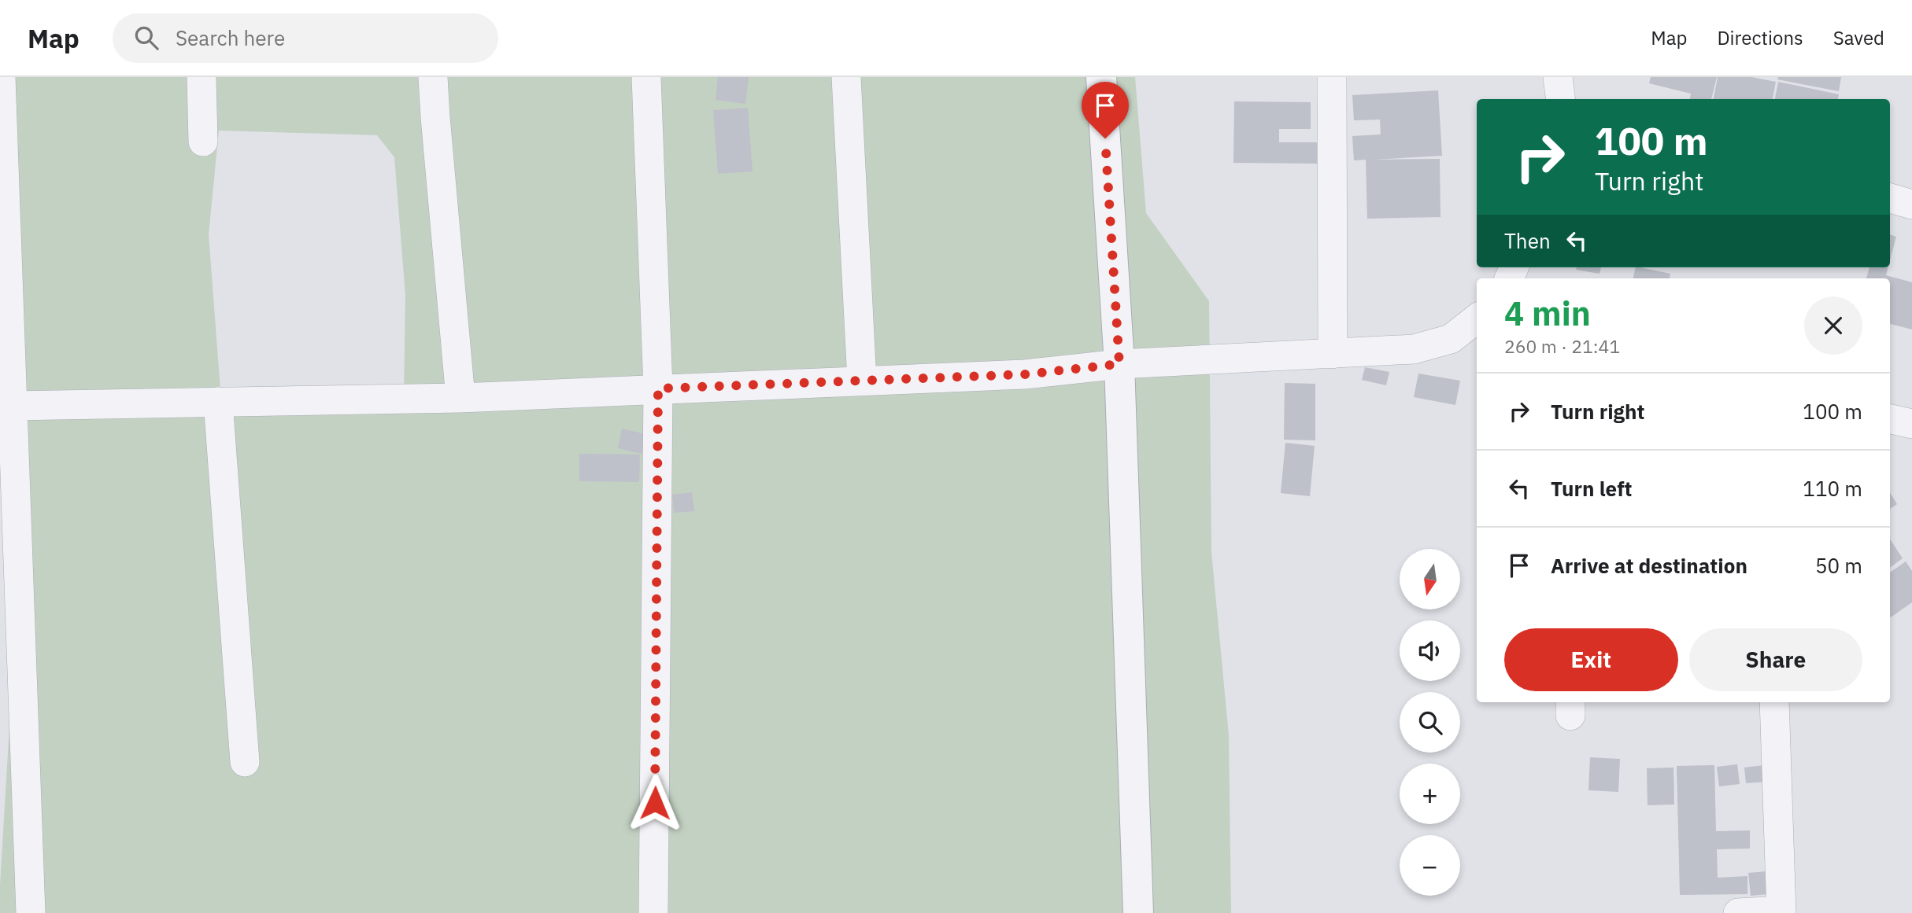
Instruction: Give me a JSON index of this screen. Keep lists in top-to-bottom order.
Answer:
{
  "north": "bottom",
  "page": {
    "header": "Map",
    "search": "Search here",
    "nav": ["Map", "Directions", "Saved"],
    "turn": ["100 m", "Turn right"],
    "then": "Then",
    "heading": ["4 min", "260 m · 21:41"],
    "list": [
      {
        "name": "Turn right",
        "value": "100 m"
      },
      {
        "name": "Turn left",
        "value": "110 m"
      },
      {
        "name": "Arrive at destination",
        "value": "50 m"
      }
    ],
    "map_buttons": ["+", "−"],
    "buttons": ["Exit", "Share"]
  }
}
